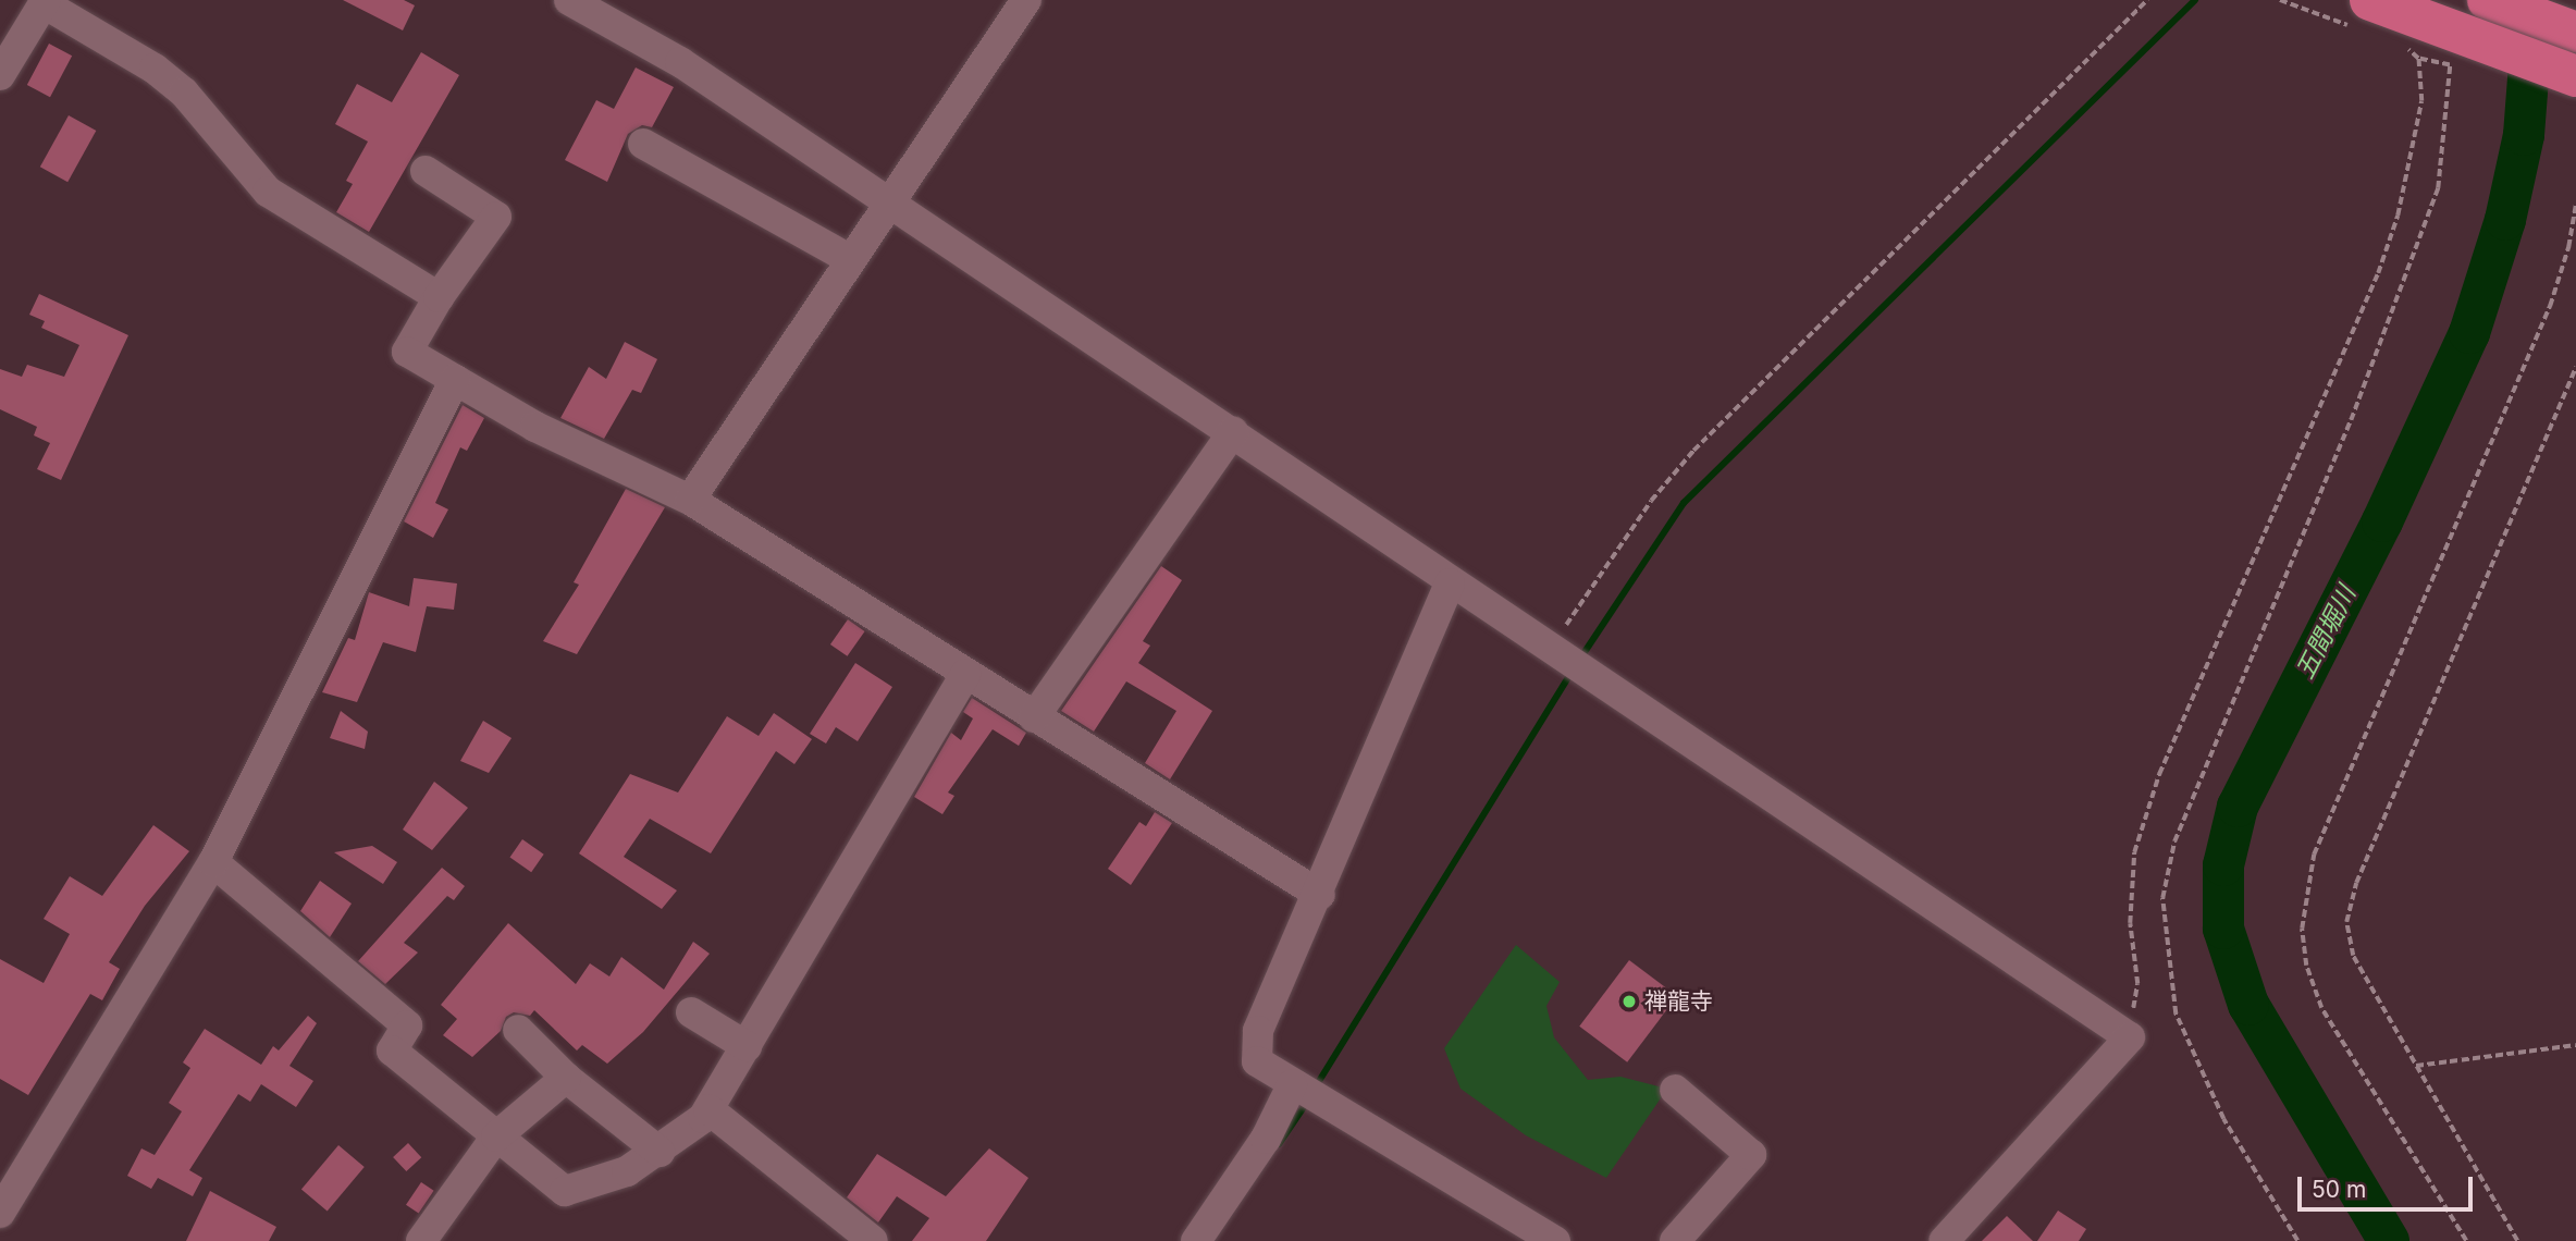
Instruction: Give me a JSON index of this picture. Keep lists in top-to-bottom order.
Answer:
{
  "water": ["五間堀川"],
  "places": ["禅龍寺"],
  "scale_bar": "50 m"
}
